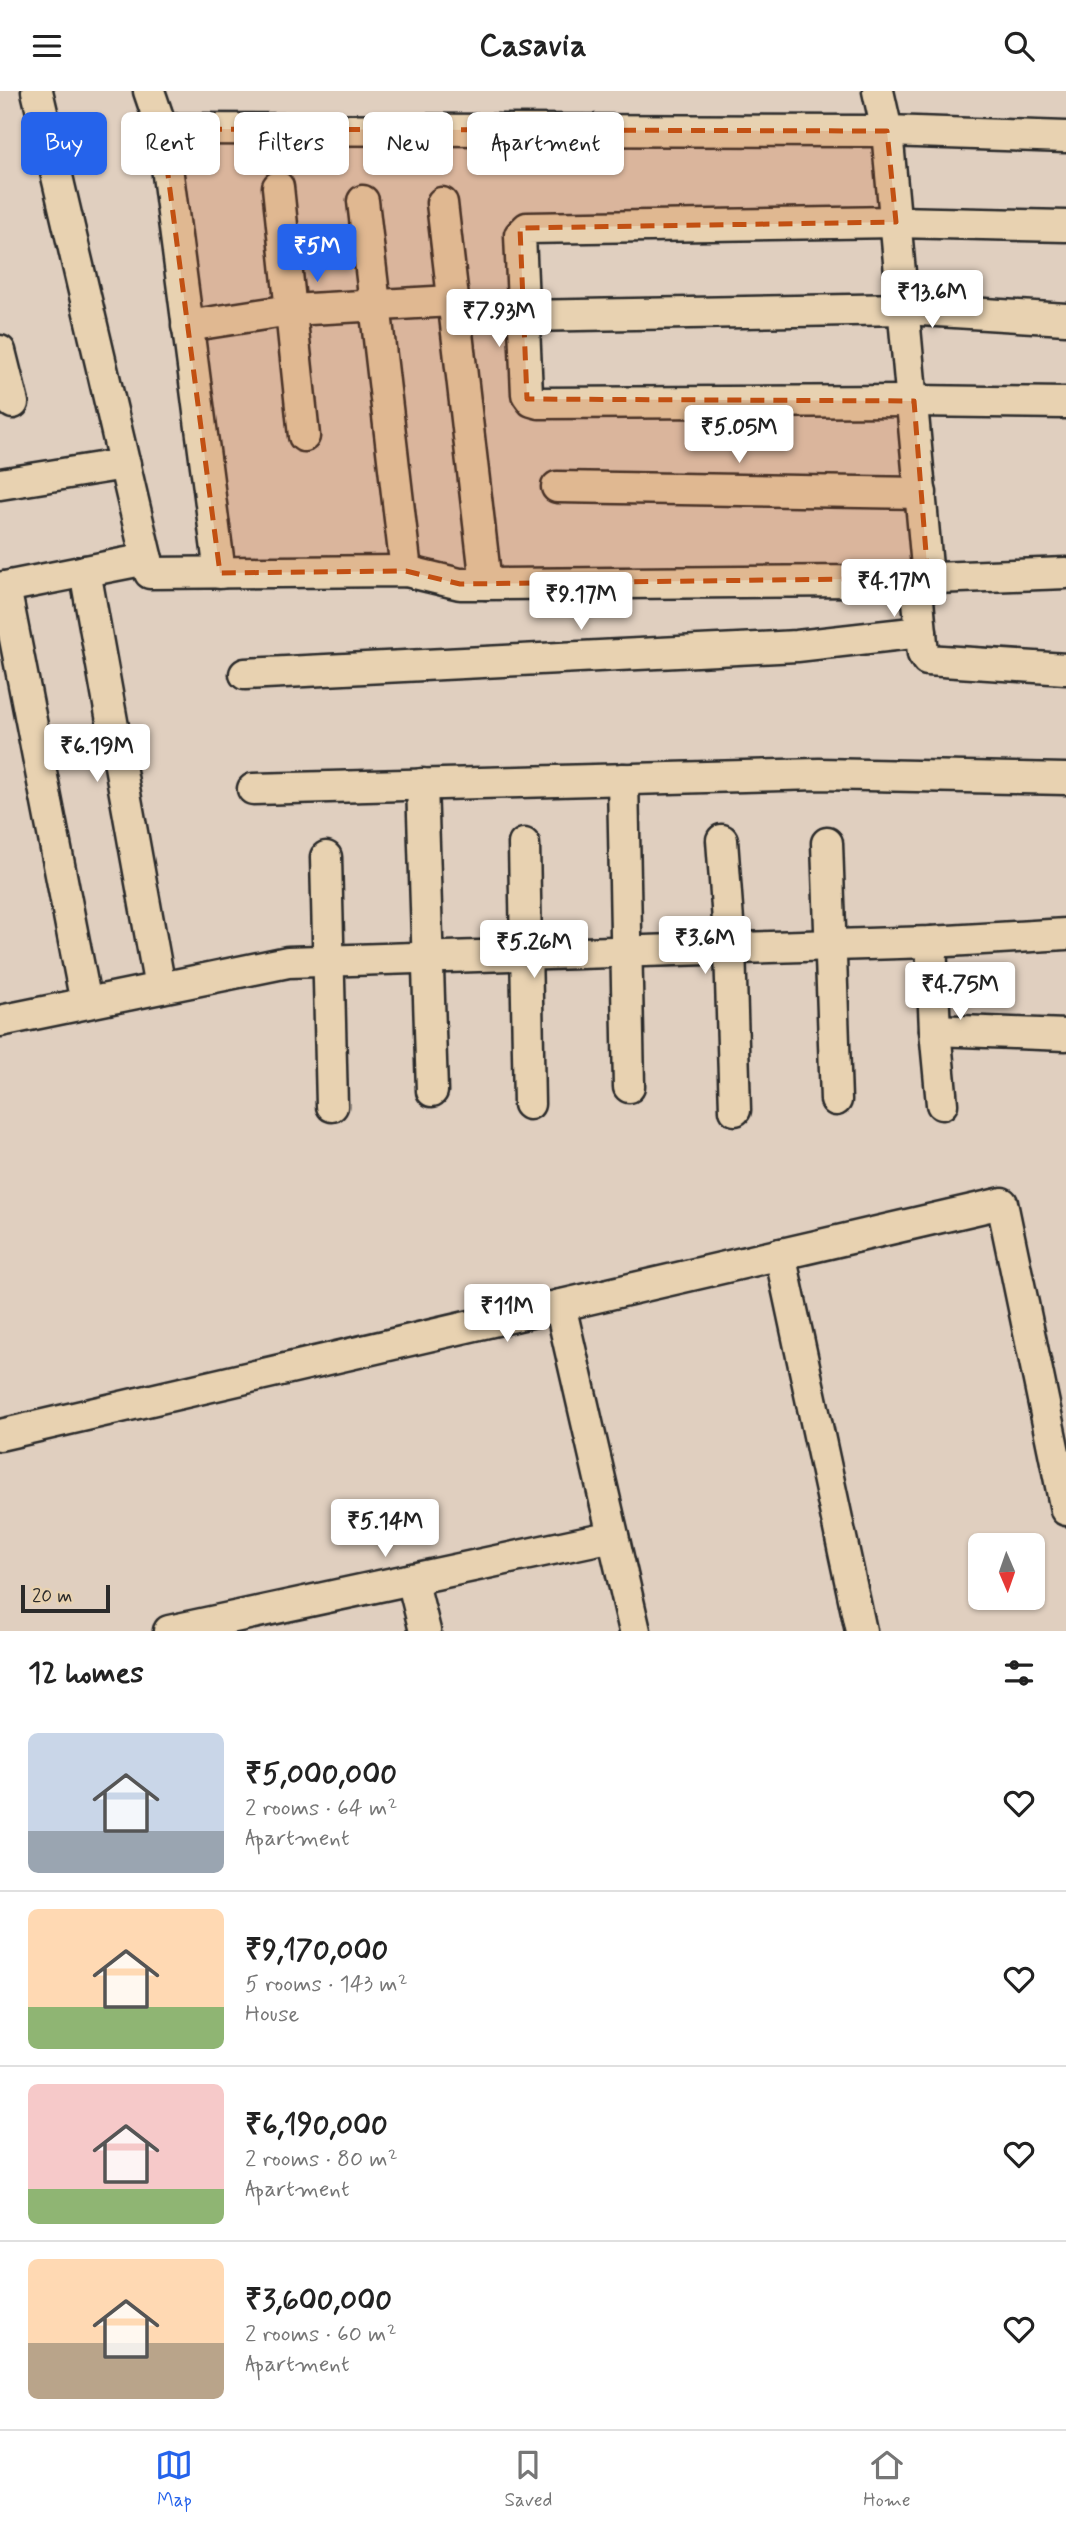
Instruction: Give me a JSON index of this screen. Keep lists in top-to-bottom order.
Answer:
{
  "scale_bar": "20 m",
  "north": "bottom",
  "page": {
    "header": "Casavia",
    "chip": [
      "Buy",
      "Rent",
      "Filters",
      "New",
      "Apartment"
    ],
    "price": [
      "₹5M",
      "₹13.6M",
      "₹7.93M",
      "₹5.05M",
      "₹4.17M",
      "₹9.17M",
      "₹6.19M",
      "₹3.6M",
      "₹5.26M",
      "₹4.75M",
      "₹11M",
      "₹5.14M"
    ],
    "scale": "20 m",
    "heading": "12 homes",
    "list": [
      {
        "name": "₹5,000,000",
        "note": "2 rooms · 64 m² · Apartment"
      },
      {
        "name": "₹9,170,000",
        "note": "5 rooms · 143 m² · House"
      },
      {
        "name": "₹6,190,000",
        "note": "2 rooms · 80 m² · Apartment"
      },
      {
        "name": "₹3,600,000",
        "note": "2 rooms · 60 m² · Apartment"
      }
    ],
    "tabs": ["Map", "Saved", "Home"]
  }
}
